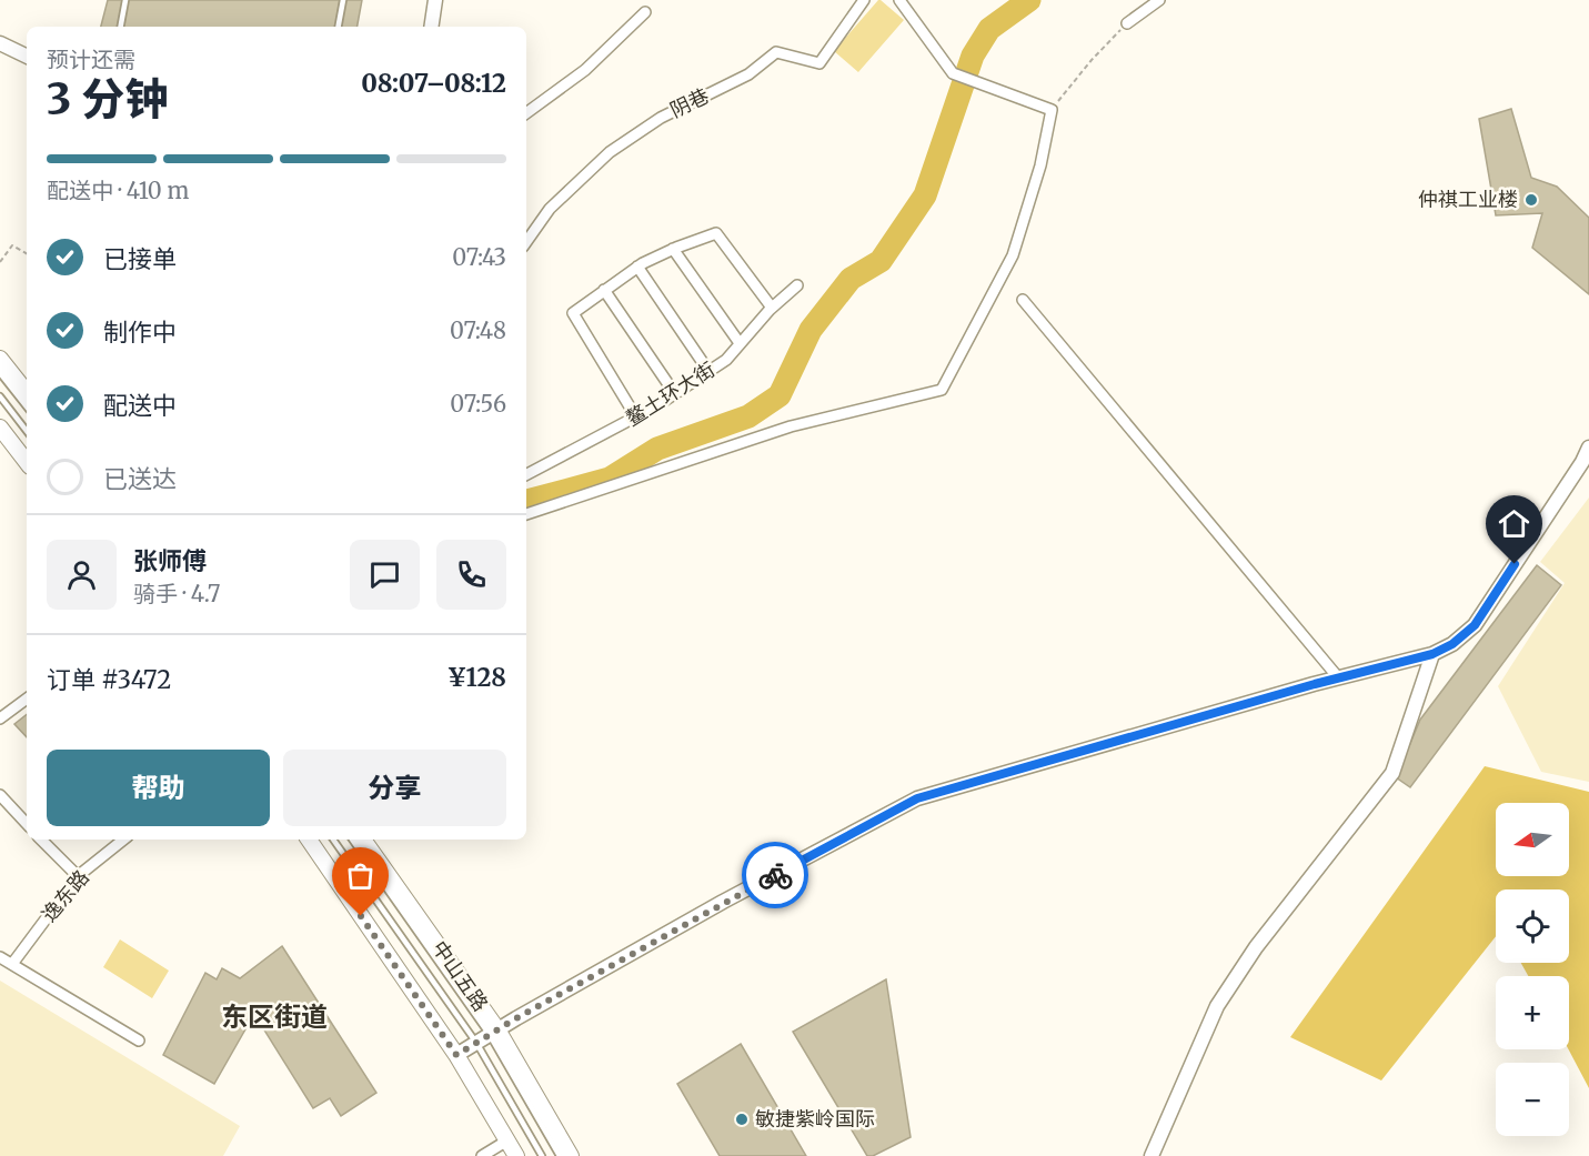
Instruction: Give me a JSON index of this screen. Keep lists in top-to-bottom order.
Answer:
{
  "streets": {
    "main road": ["中山五路"],
    "street": ["阴巷", "鳌土环大街", "逸东路"]
  },
  "districts": ["东区街道"],
  "places": ["仲祺工业楼", "敏捷紫岭国际"],
  "north": "left",
  "page": {
    "heading": ["3 分钟", "预计还需", "08:07–08:12"],
    "panel": [
      "张师傅",
      "骑手 · 4.7",
      "订单 #3472",
      "¥128"
    ],
    "bar": "配送中 · 410 m",
    "list": [
      ["已接单", "07:43"],
      ["制作中", "07:48"],
      ["配送中", "07:56"],
      "已送达"
    ],
    "buttons": ["帮助", "分享"],
    "map_buttons": ["+", "−"]
  }
}
